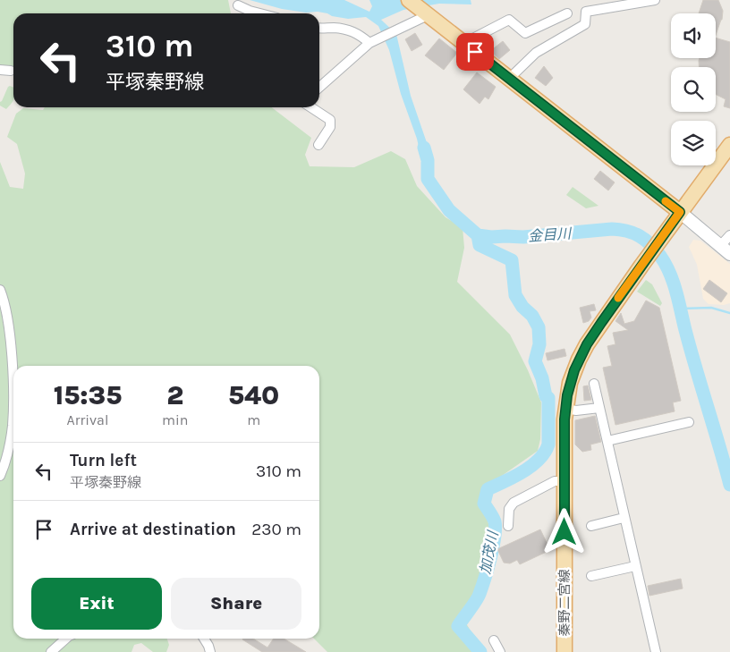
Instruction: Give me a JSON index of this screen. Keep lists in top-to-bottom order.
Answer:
{
  "streets": {
    "main road": ["秦野二宮線"]
  },
  "water": ["金目川", "加茂川"],
  "page": {
    "turn": ["310 m", "平塚秦野線"],
    "eta": [
      "15:35",
      "Arrival",
      "2",
      "min",
      "540",
      "m"
    ],
    "list": [
      {
        "name": "Turn left",
        "note": "平塚秦野線",
        "value": "310 m"
      },
      {
        "name": "Arrive at destination",
        "value": "230 m"
      }
    ],
    "buttons": ["Exit", "Share"]
  }
}
